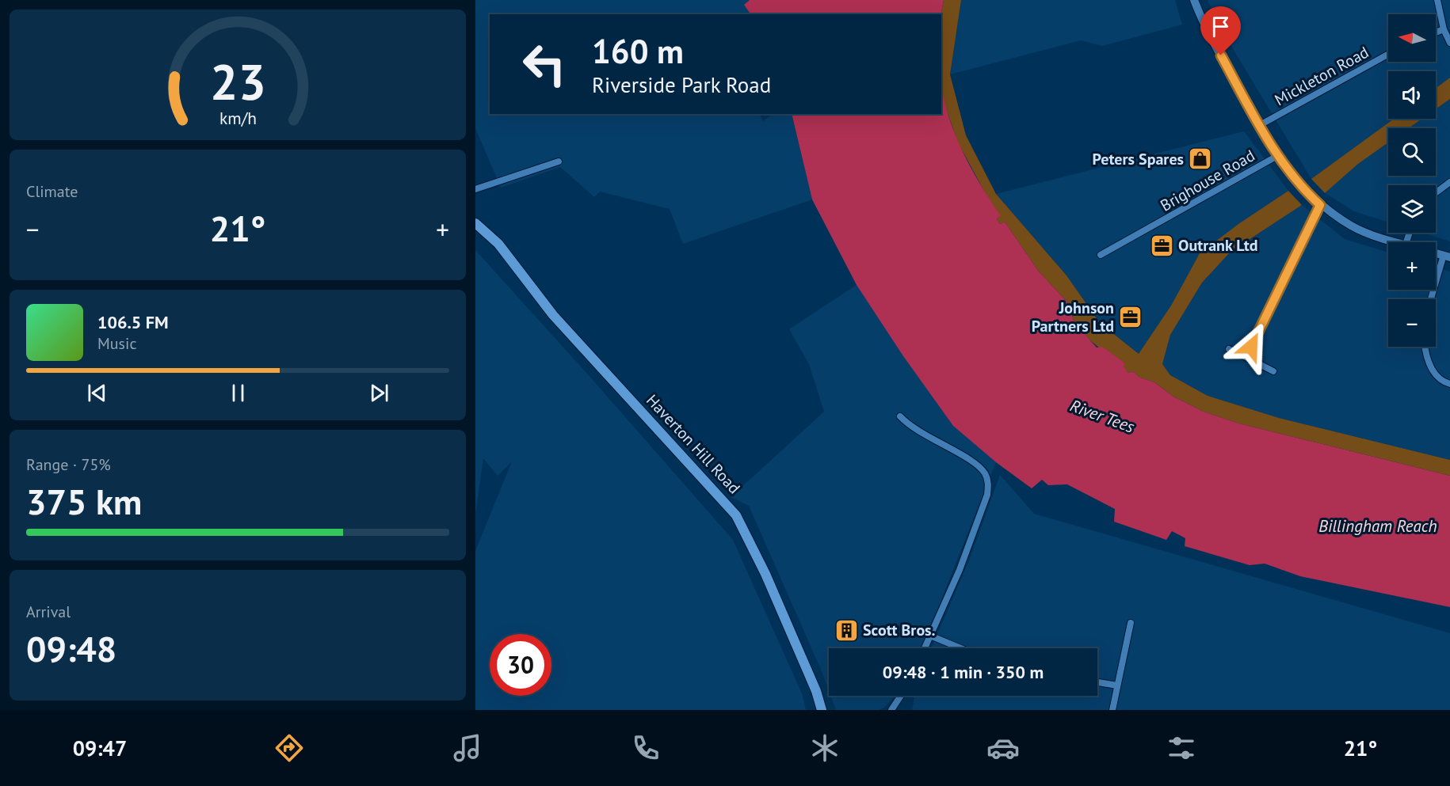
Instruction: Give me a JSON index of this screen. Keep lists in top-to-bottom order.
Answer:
{
  "streets": {
    "main road": ["Haverton Hill Road"],
    "street": ["Mickleton Road", "Brighouse Road"]
  },
  "water": ["River Tees", "Billingham Reach"],
  "places": {
    "shop": ["Peters Spares"],
    "office": ["Outrank Ltd", "Johnson Partners Ltd"],
    "building": ["Scott Bros."]
  },
  "north": "left",
  "page": {
    "map_buttons": ["+", "−"],
    "turn": ["160 m", "Riverside Park Road"],
    "tile": [
      "Climate",
      ["Range · 75%", "375 km"],
      ["Arrival", "09:48"]
    ],
    "heat": ["−", "21°", "+"],
    "song": ["106.5 FM", "Music"],
    "limit": "30",
    "trip": "09:48 · 1 min · 350 m",
    "tabs": ["09:47", "21°"],
    "gauge": ["23", "km/h"]
  }
}
